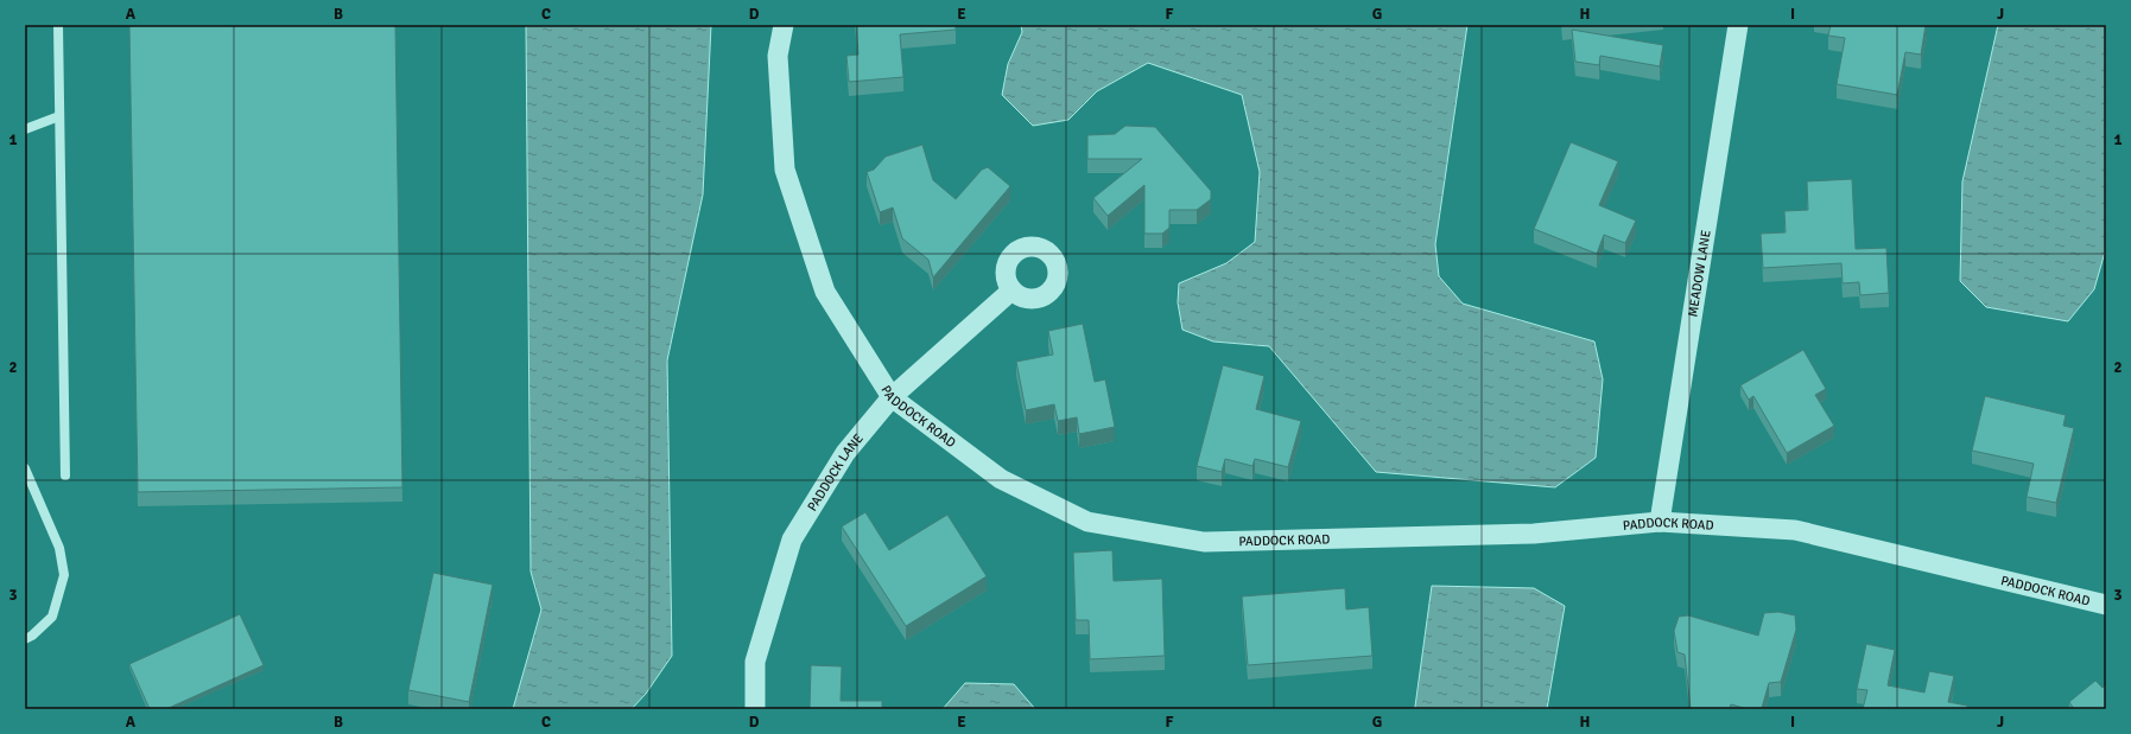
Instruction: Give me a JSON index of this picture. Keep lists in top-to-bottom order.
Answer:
{
  "streets": {
    "street": ["MEADOW LANE", "PADDOCK ROAD", "PADDOCK LANE"]
  },
  "crossings": [
    ["MEADOW LANE", "PADDOCK ROAD"],
    ["PADDOCK ROAD", "PADDOCK LANE"]
  ],
  "grid": {
    "columns": [
      "A",
      "B",
      "C",
      "D",
      "E",
      "F",
      "G",
      "H",
      "I",
      "J"
    ],
    "rows": ["1", "2", "3"]
  }
}
